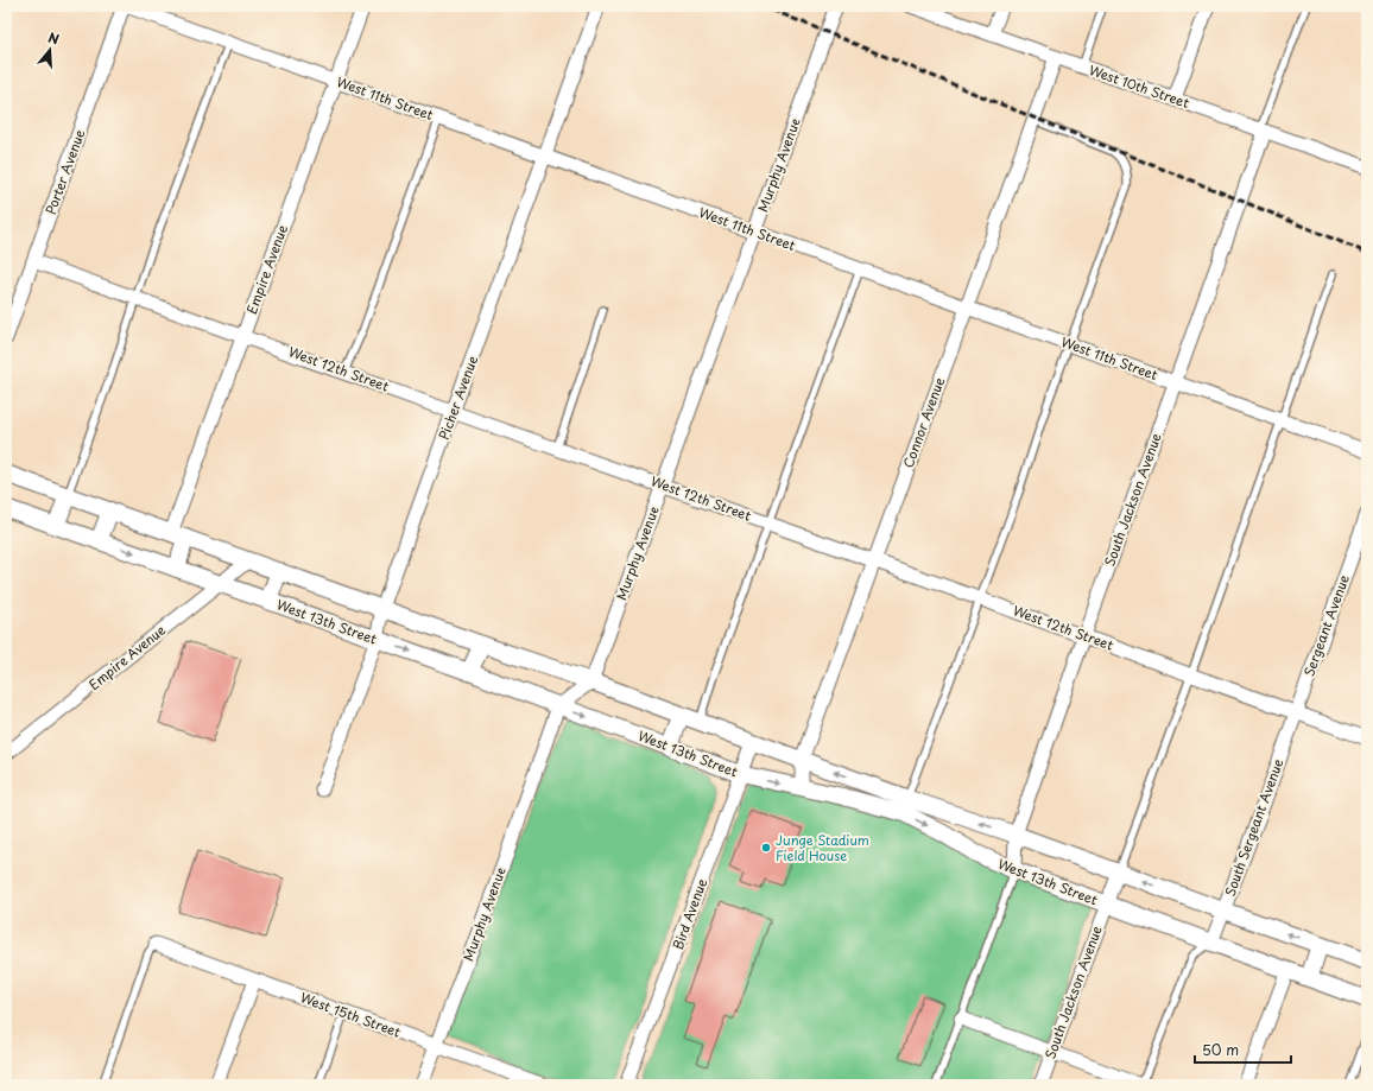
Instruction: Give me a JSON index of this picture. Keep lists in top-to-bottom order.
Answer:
{
  "streets": {
    "street": [
      "West 10th Street",
      "West 11th Street",
      "Murphy Avenue",
      "Porter Avenue",
      "Empire Avenue",
      "West 12th Street",
      "Picher Avenue",
      "Connor Avenue",
      "South Jackson Avenue",
      "West 13th Street",
      "Sergeant Avenue",
      "South Sergeant Avenue",
      "Bird Avenue",
      "West 15th Street"
    ]
  },
  "crossings": [
    ["West 10th Street", "Connor Avenue"],
    ["West 10th Street", "South Jackson Avenue"],
    ["West 11th Street", "Murphy Avenue"],
    ["West 11th Street", "Porter Avenue"],
    ["West 11th Street", "Empire Avenue"],
    ["West 11th Street", "Picher Avenue"],
    ["West 11th Street", "Connor Avenue"],
    ["West 11th Street", "South Jackson Avenue"],
    ["Murphy Avenue", "West 12th Street"],
    ["Murphy Avenue", "West 13th Street"],
    ["Murphy Avenue", "West 15th Street"],
    ["Porter Avenue", "West 12th Street"],
    ["Empire Avenue", "West 12th Street"],
    ["Empire Avenue", "West 13th Street"],
    ["West 12th Street", "Picher Avenue"],
    ["West 12th Street", "Connor Avenue"],
    ["West 12th Street", "South Jackson Avenue"],
    ["West 12th Street", "Sergeant Avenue"],
    ["West 12th Street", "South Sergeant Avenue"],
    ["Picher Avenue", "West 13th Street"],
    ["Connor Avenue", "West 13th Street"],
    ["South Jackson Avenue", "West 13th Street"],
    ["West 13th Street", "South Sergeant Avenue"],
    ["West 13th Street", "Bird Avenue"],
    ["Sergeant Avenue", "South Sergeant Avenue"]
  ],
  "places": ["Junge Stadium Field House"],
  "scale_bar": "50 m",
  "north": "top"
}
